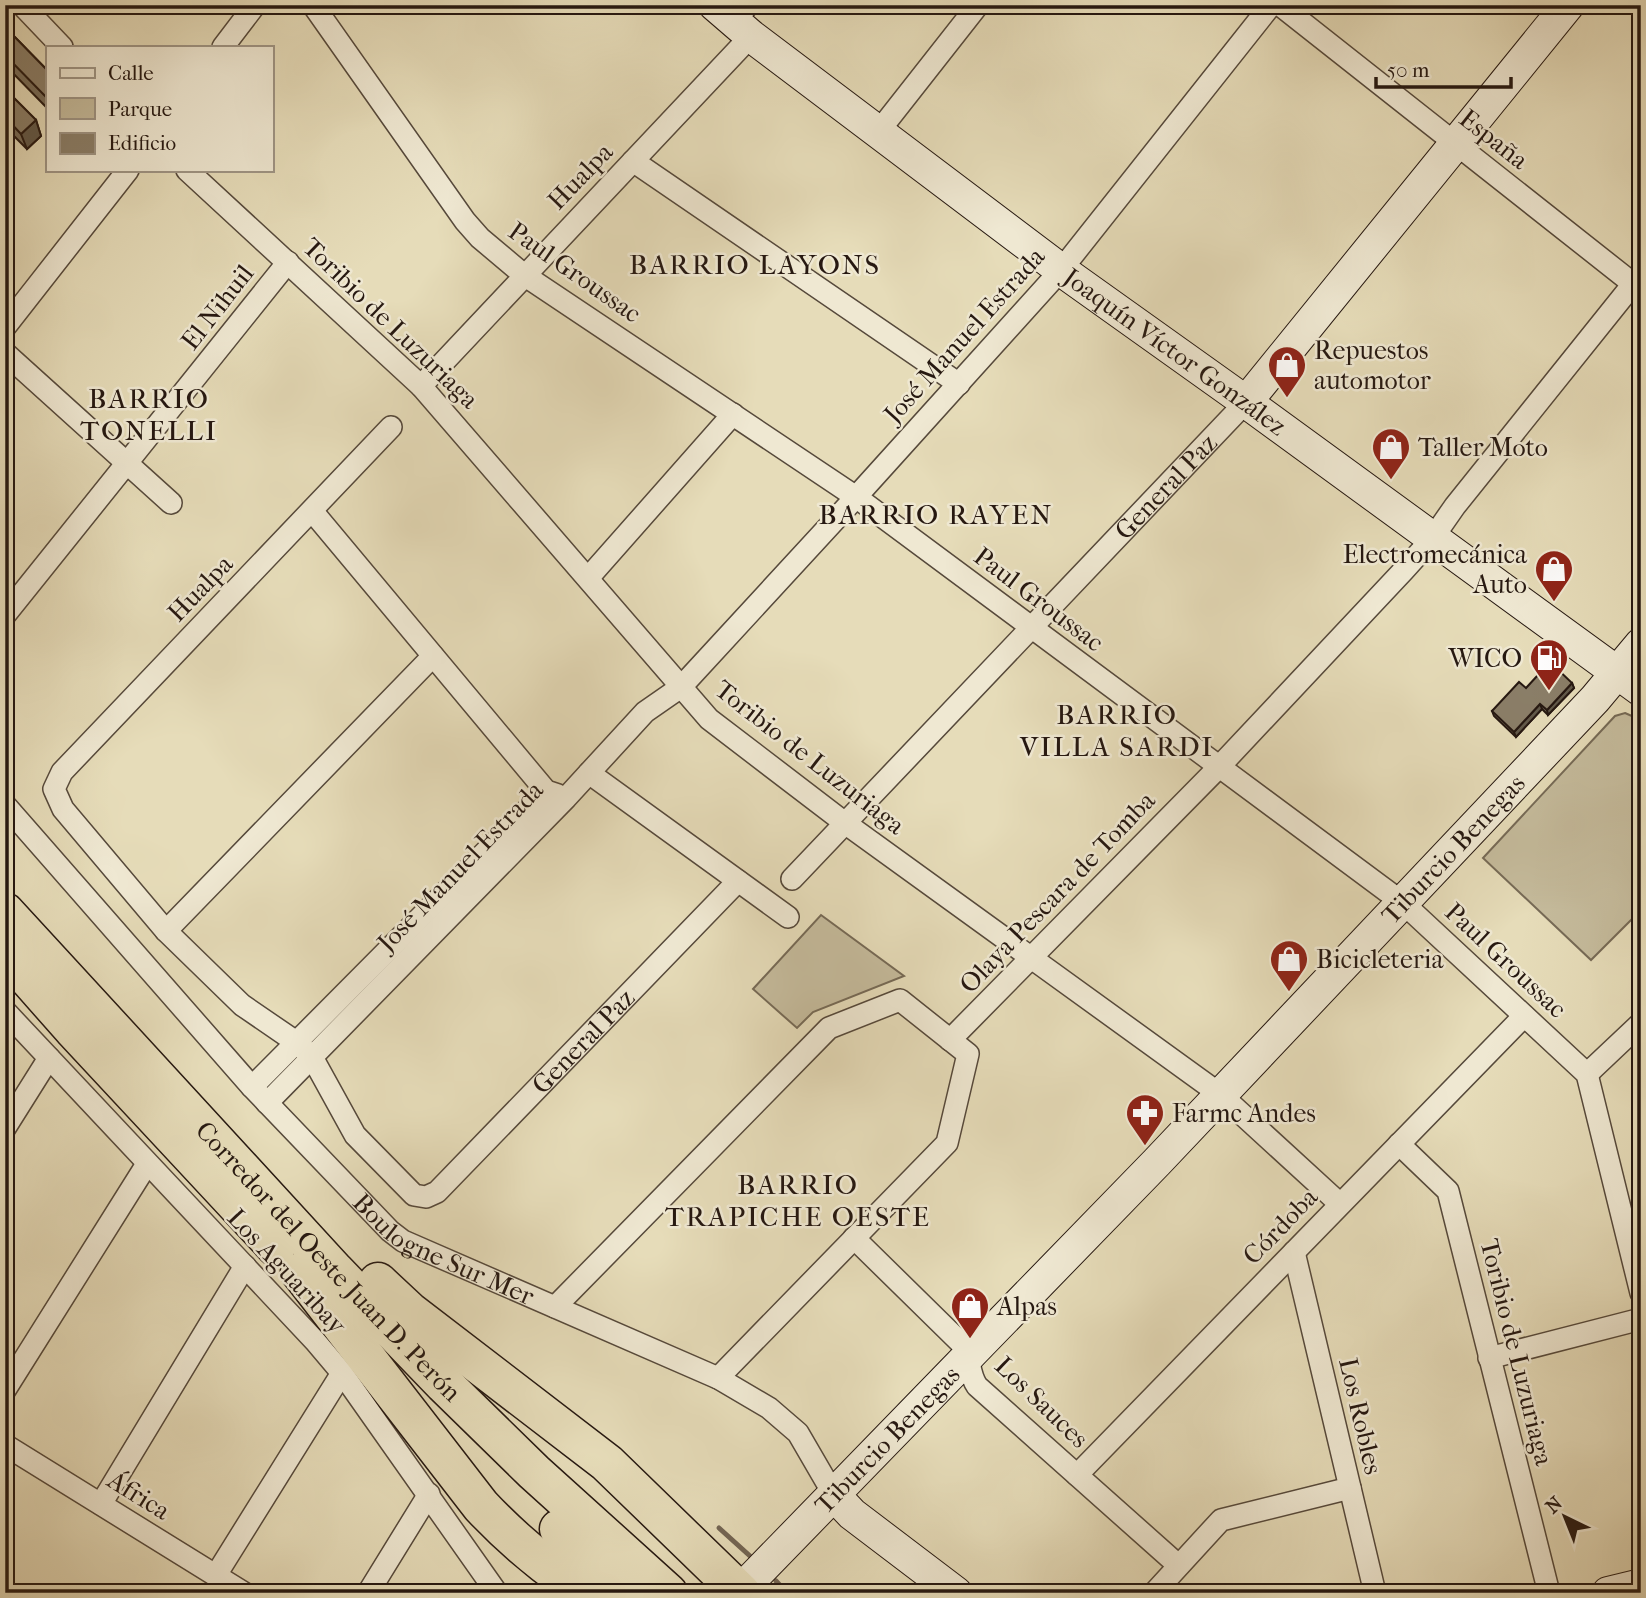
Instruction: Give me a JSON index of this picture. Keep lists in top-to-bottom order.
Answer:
{
  "streets": {
    "highway": ["Corredor del Oeste Juan D. Perón"],
    "main road": [
      "Joaquín Víctor González",
      "General Paz",
      "Tiburcio Benegas",
      "Boulogne Sur Mer"
    ],
    "street": [
      "España",
      "Hualpa",
      "Paul Groussac",
      "El Nihuil",
      "Toribio de Luzuriaga",
      "José Manuel Estrada",
      "Olaya Pescara de Tomba",
      "Córdoba",
      "Los Aguaribay",
      "Los Sauces",
      "Los Robles",
      "África"
    ]
  },
  "crossings": [
    ["España", "General Paz"],
    ["España", "Olaya Pescara de Tomba"],
    ["Hualpa", "Paul Groussac"],
    ["Hualpa", "Toribio de Luzuriaga"],
    ["Hualpa", "Joaquín Víctor González"],
    ["Paul Groussac", "José Manuel Estrada"],
    ["Paul Groussac", "General Paz"],
    ["Paul Groussac", "Tiburcio Benegas"],
    ["Paul Groussac", "Olaya Pescara de Tomba"],
    ["Paul Groussac", "Córdoba"],
    ["El Nihuil", "Toribio de Luzuriaga"],
    ["Toribio de Luzuriaga", "José Manuel Estrada"],
    ["Toribio de Luzuriaga", "General Paz"],
    ["Toribio de Luzuriaga", "Tiburcio Benegas"],
    ["Toribio de Luzuriaga", "Olaya Pescara de Tomba"],
    ["Toribio de Luzuriaga", "Córdoba"],
    ["José Manuel Estrada", "Joaquín Víctor González"],
    ["José Manuel Estrada", "General Paz"],
    ["José Manuel Estrada", "Boulogne Sur Mer"],
    ["Joaquín Víctor González", "General Paz"],
    ["Joaquín Víctor González", "Tiburcio Benegas"],
    ["Joaquín Víctor González", "Olaya Pescara de Tomba"],
    ["Tiburcio Benegas", "Boulogne Sur Mer"],
    ["Tiburcio Benegas", "Los Sauces"],
    ["Córdoba", "Los Sauces"],
    ["Córdoba", "Los Robles"]
  ],
  "districts": [
    "BARRIO LAYONS",
    "BARRIO TONELLI",
    "BARRIO RAYEN",
    "BARRIO VILLA SARDI",
    "BARRIO TRAPICHE OESTE"
  ],
  "places": {
    "shop": [
      "Repuestos automotor",
      "Taller Moto",
      "Electromecánica Auto",
      "Bicicleteria",
      "Alpas"
    ],
    "fuel station": ["WICO"],
    "pharmacy": ["Farmc Andes"]
  },
  "legend": ["Calle", "Parque", "Edificio"],
  "scale_bar": "50 m",
  "north": "top left"
}
